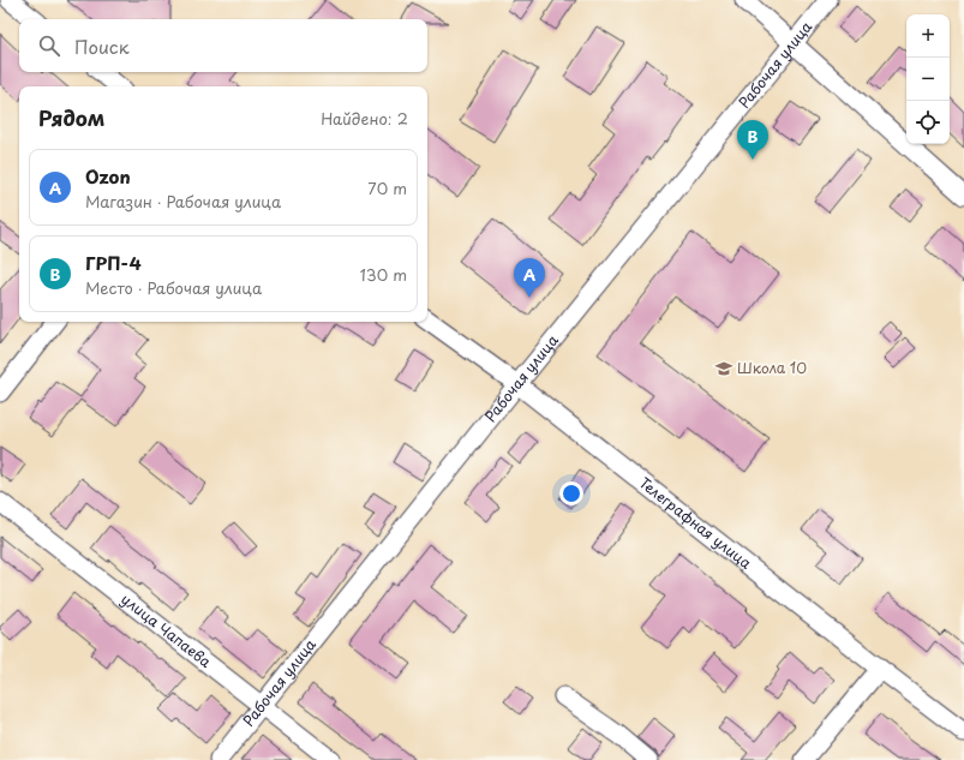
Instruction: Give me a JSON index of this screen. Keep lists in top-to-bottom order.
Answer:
{
  "streets": {
    "street": ["Рабочая улица", "Телеграфная улица", "улица Чапаева"]
  },
  "crossings": [
    ["Рабочая улица", "Телеграфная улица"],
    ["Рабочая улица", "улица Чапаева"]
  ],
  "places": {
    "school or university": ["Школа 10"]
  },
  "page": {
    "map_buttons": ["+", "−"],
    "search": "Поиск",
    "heading": ["Рядом", "Найдено: 2"],
    "pins": ["B", "A"],
    "list": [
      {
        "mark": "A",
        "name": "Ozon",
        "note": "Магазин · Рабочая улица",
        "value": "70 m"
      },
      {
        "mark": "B",
        "name": "ГРП-4",
        "note": "Место · Рабочая улица",
        "value": "130 m"
      }
    ]
  }
}
